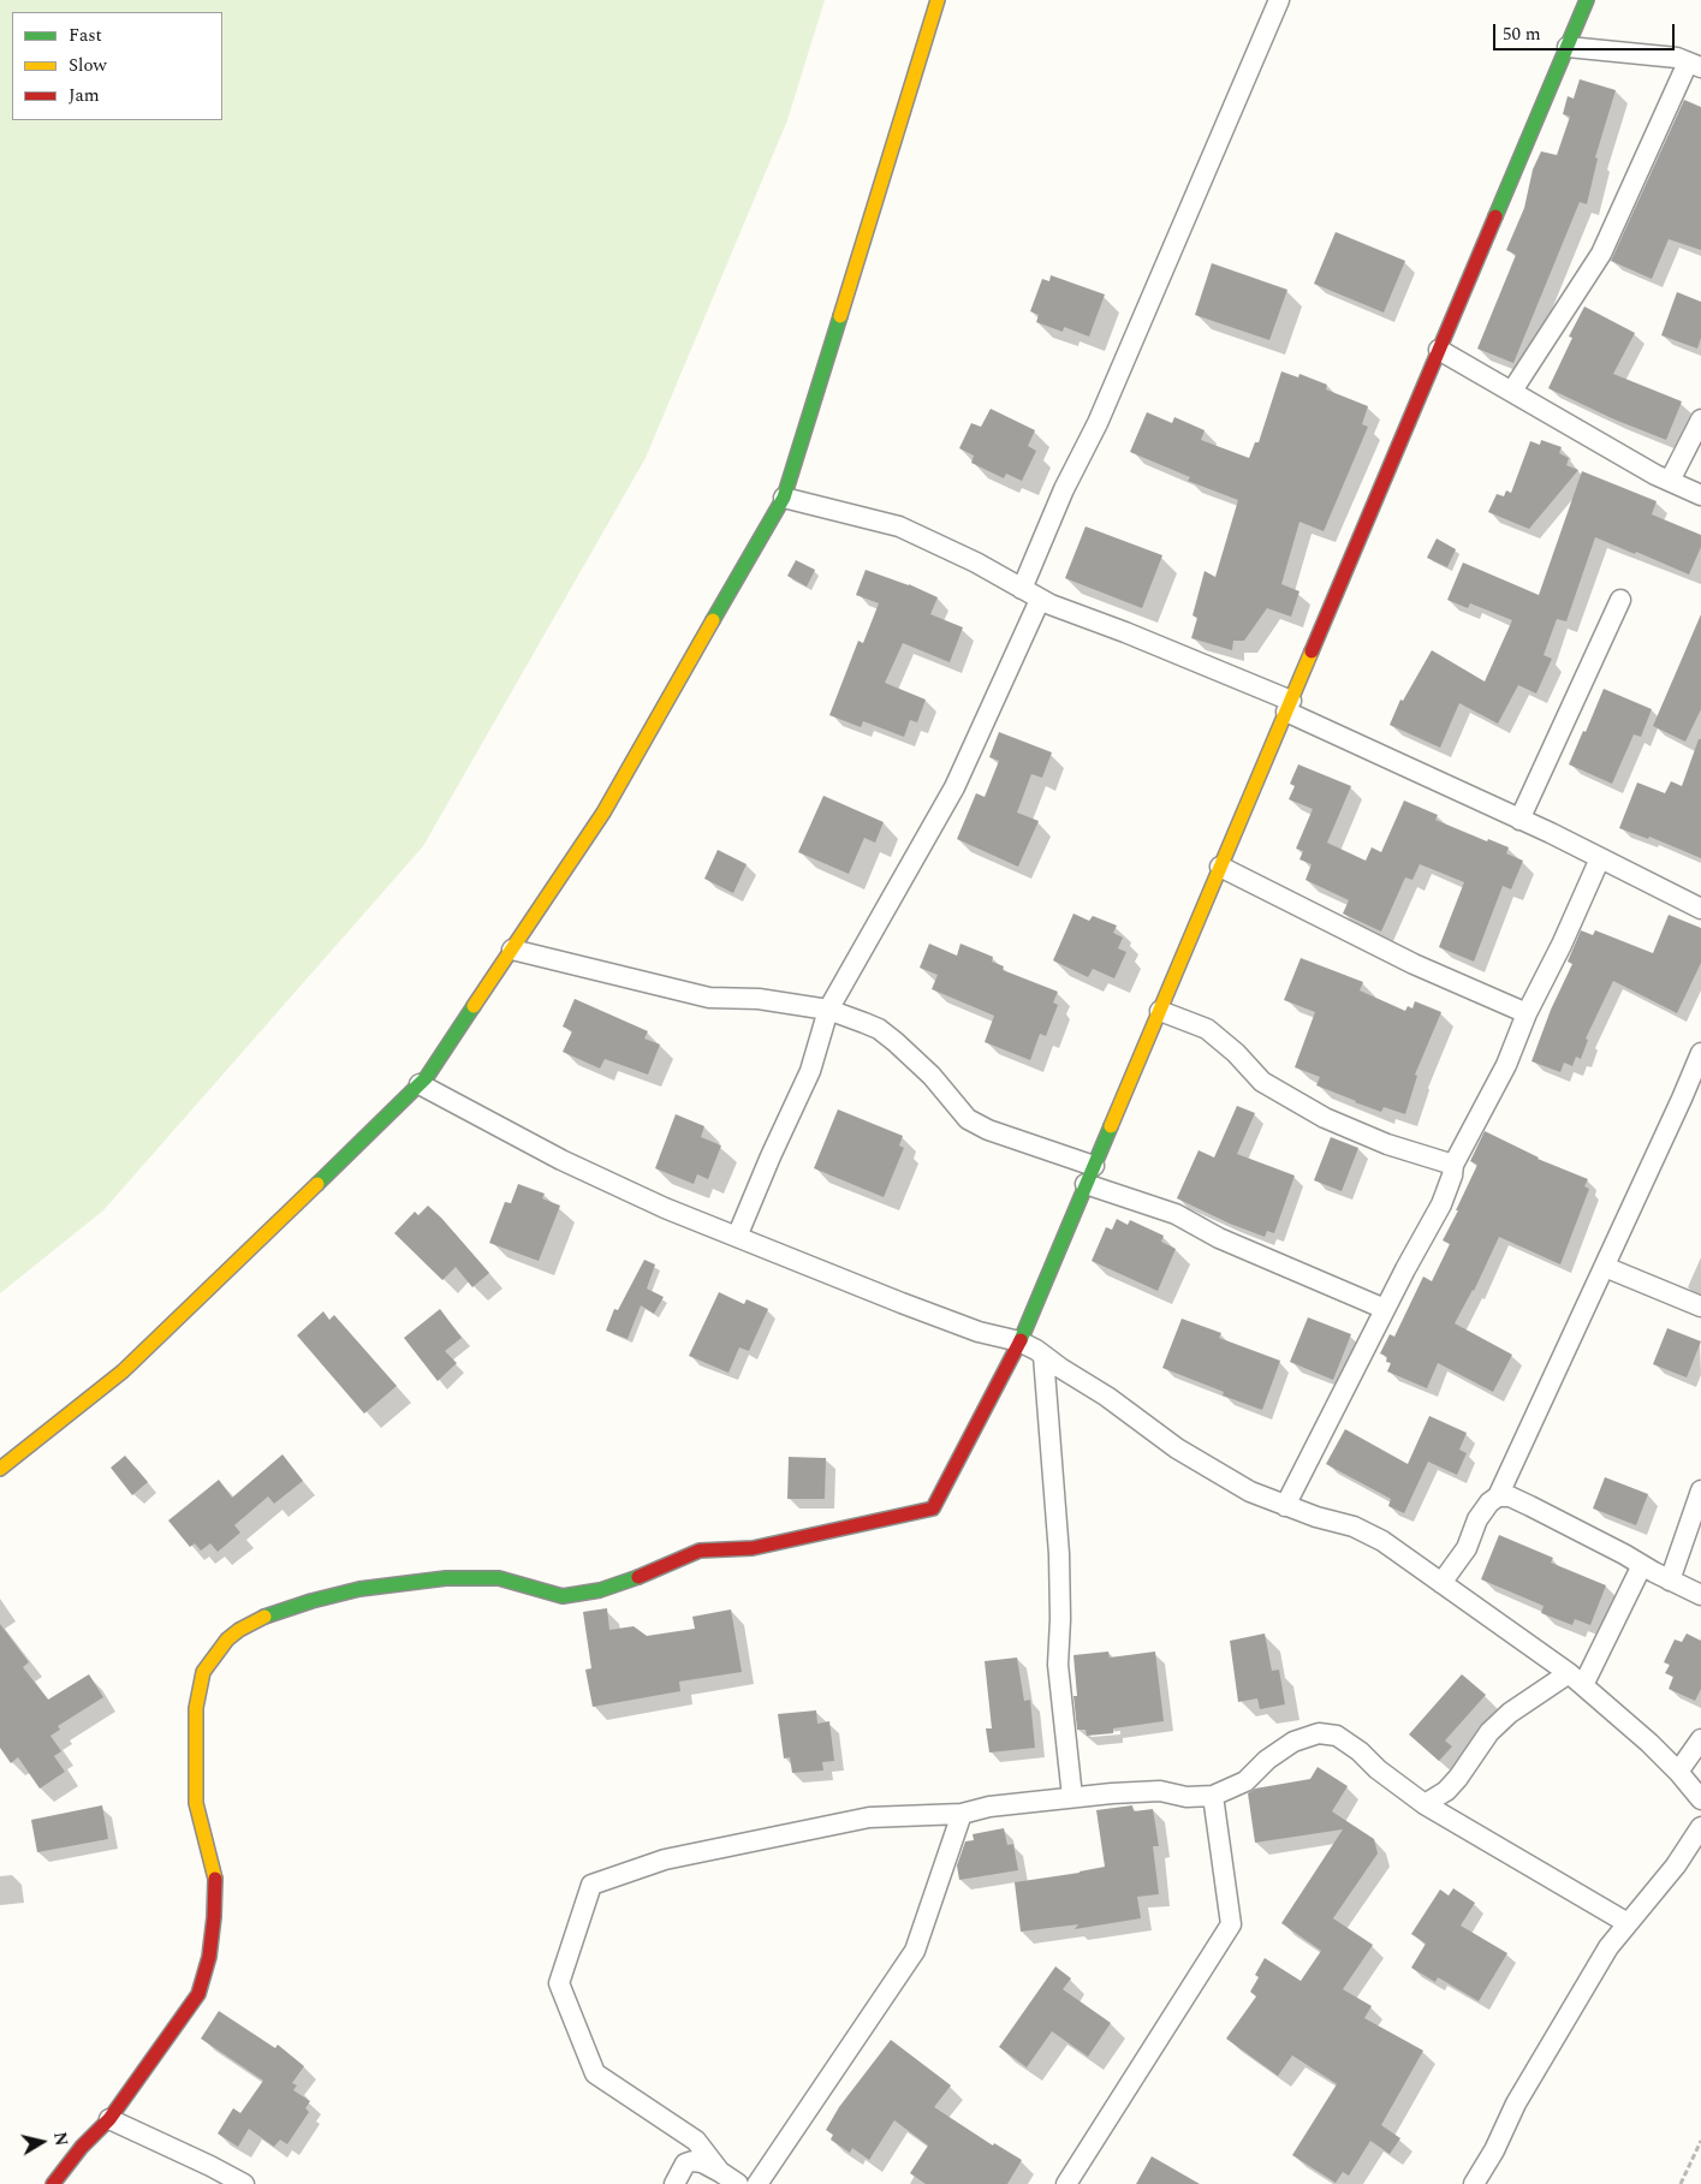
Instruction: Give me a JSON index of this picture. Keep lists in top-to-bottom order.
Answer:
{
  "legend": ["Fast", "Slow", "Jam"],
  "scale_bar": "50 m",
  "north": "right"
}
